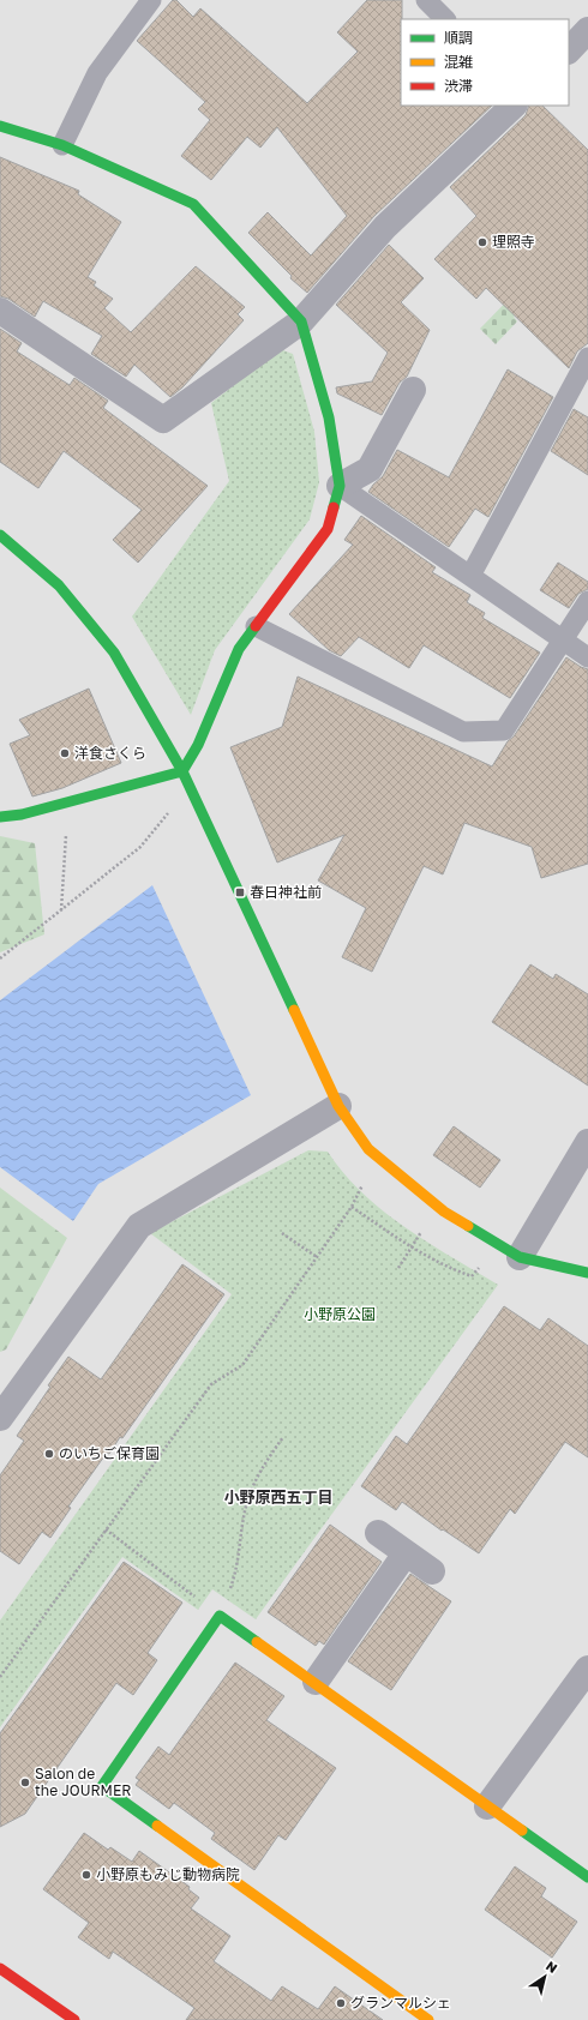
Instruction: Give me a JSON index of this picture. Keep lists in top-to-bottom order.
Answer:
{
  "districts": ["小野原西五丁目"],
  "parks": ["小野原公園"],
  "places": {
    "other": [
      "理照寺",
      "洋食さくら",
      "のいちご保育園",
      "Salon de the JOURMER",
      "小野原もみじ動物病院",
      "グランマルシェ"
    ],
    "transit": ["春日神社前"]
  },
  "legend": ["順調", "混雑", "渋滞"],
  "north": "top right"
}
